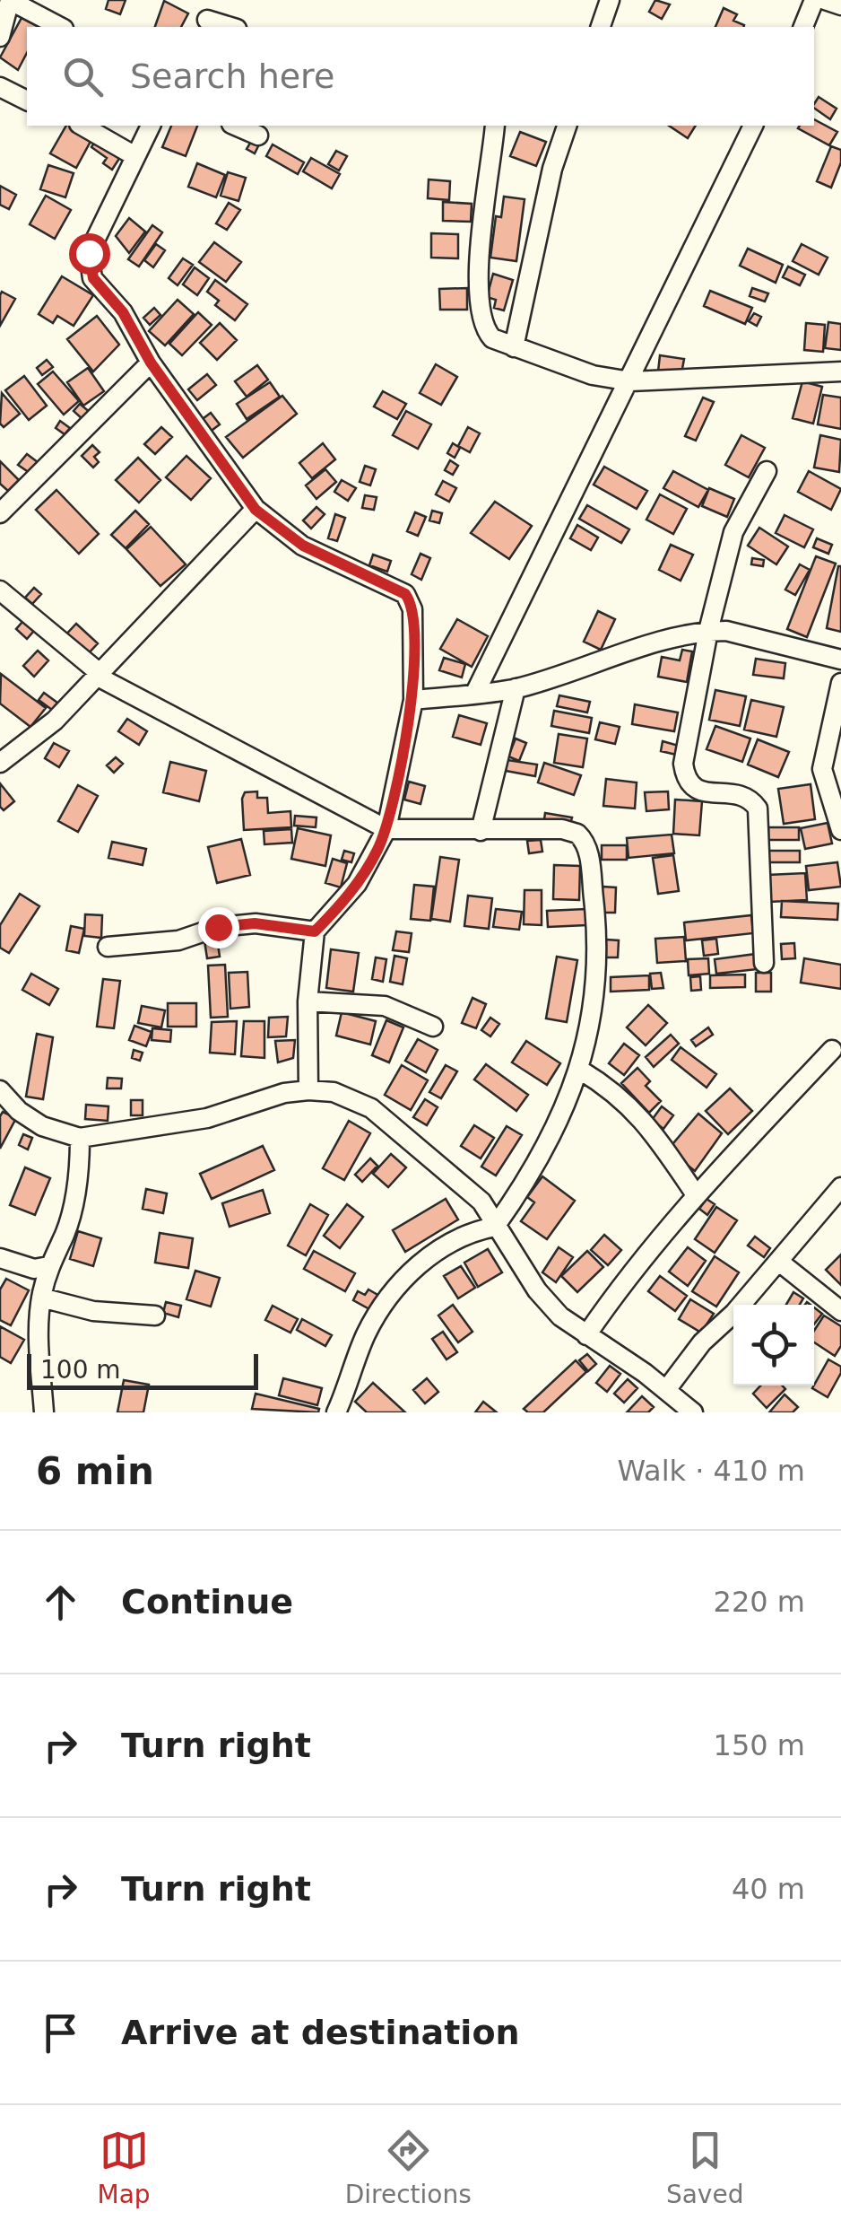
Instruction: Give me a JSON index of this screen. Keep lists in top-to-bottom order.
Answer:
{
  "scale_bar": "100 m",
  "page": {
    "search": "Search here",
    "scale": "100 m",
    "heading": ["6 min", "Walk · 410 m"],
    "list": [
      ["Continue", "220 m"],
      ["Turn right", "150 m"],
      ["Turn right", "40 m"],
      "Arrive at destination"
    ],
    "nav": ["Map", "Directions", "Saved"]
  }
}
